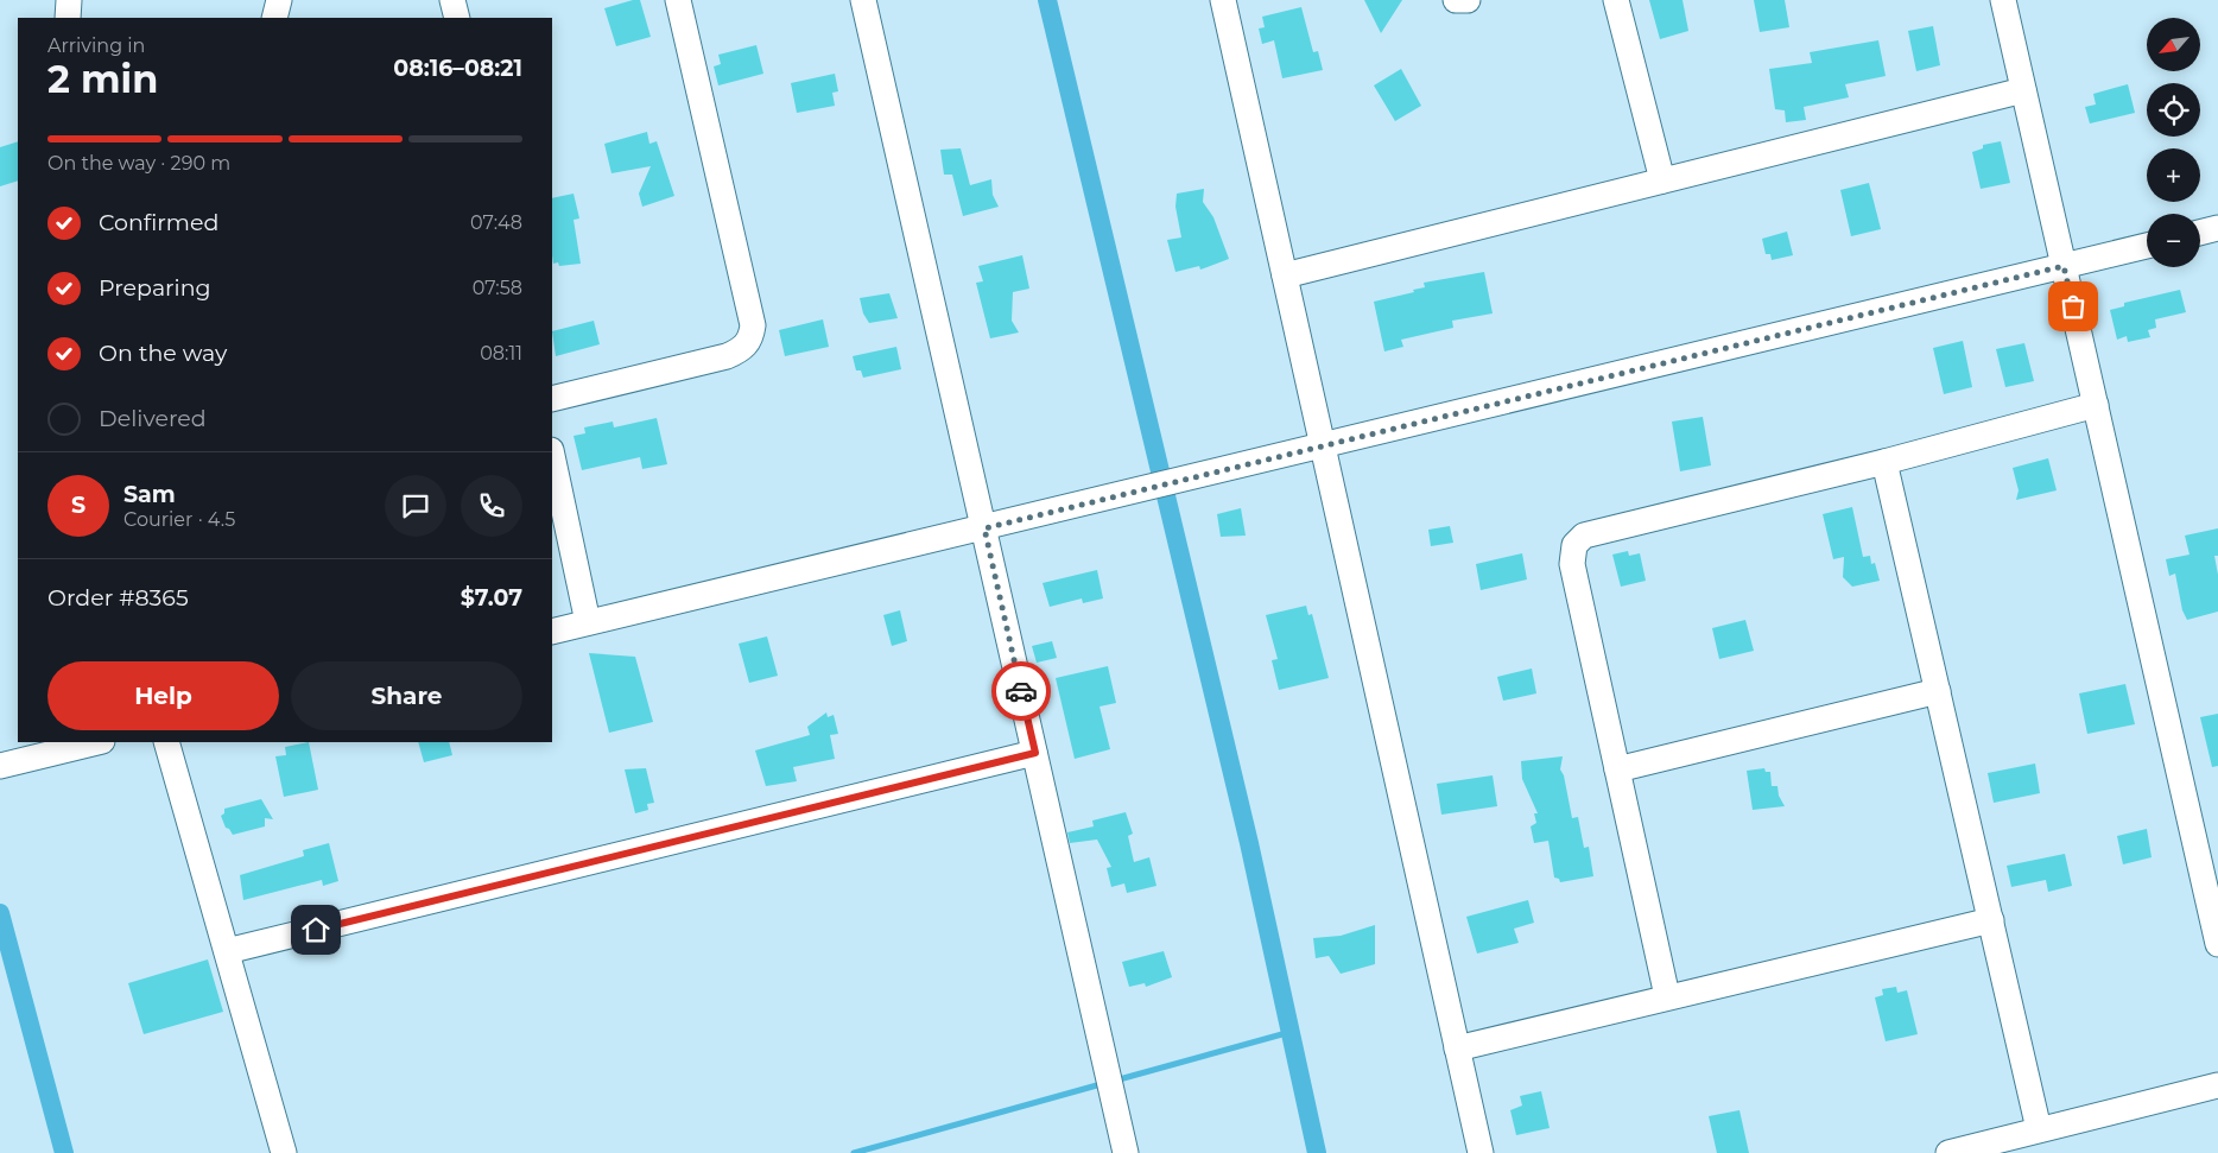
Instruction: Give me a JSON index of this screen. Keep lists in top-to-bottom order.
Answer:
{
  "north": "bottom left",
  "page": {
    "map_buttons": ["+", "−"],
    "heading": ["2 min", "Arriving in", "08:16–08:21"],
    "panel": [
      "Sam",
      "Courier · 4.5",
      "Order #8365",
      "$7.07"
    ],
    "bar": "On the way · 290 m",
    "list": [
      ["Confirmed", "07:48"],
      ["Preparing", "07:58"],
      ["On the way", "08:11"],
      "Delivered"
    ],
    "round": "S",
    "buttons": ["Help", "Share"]
  }
}
